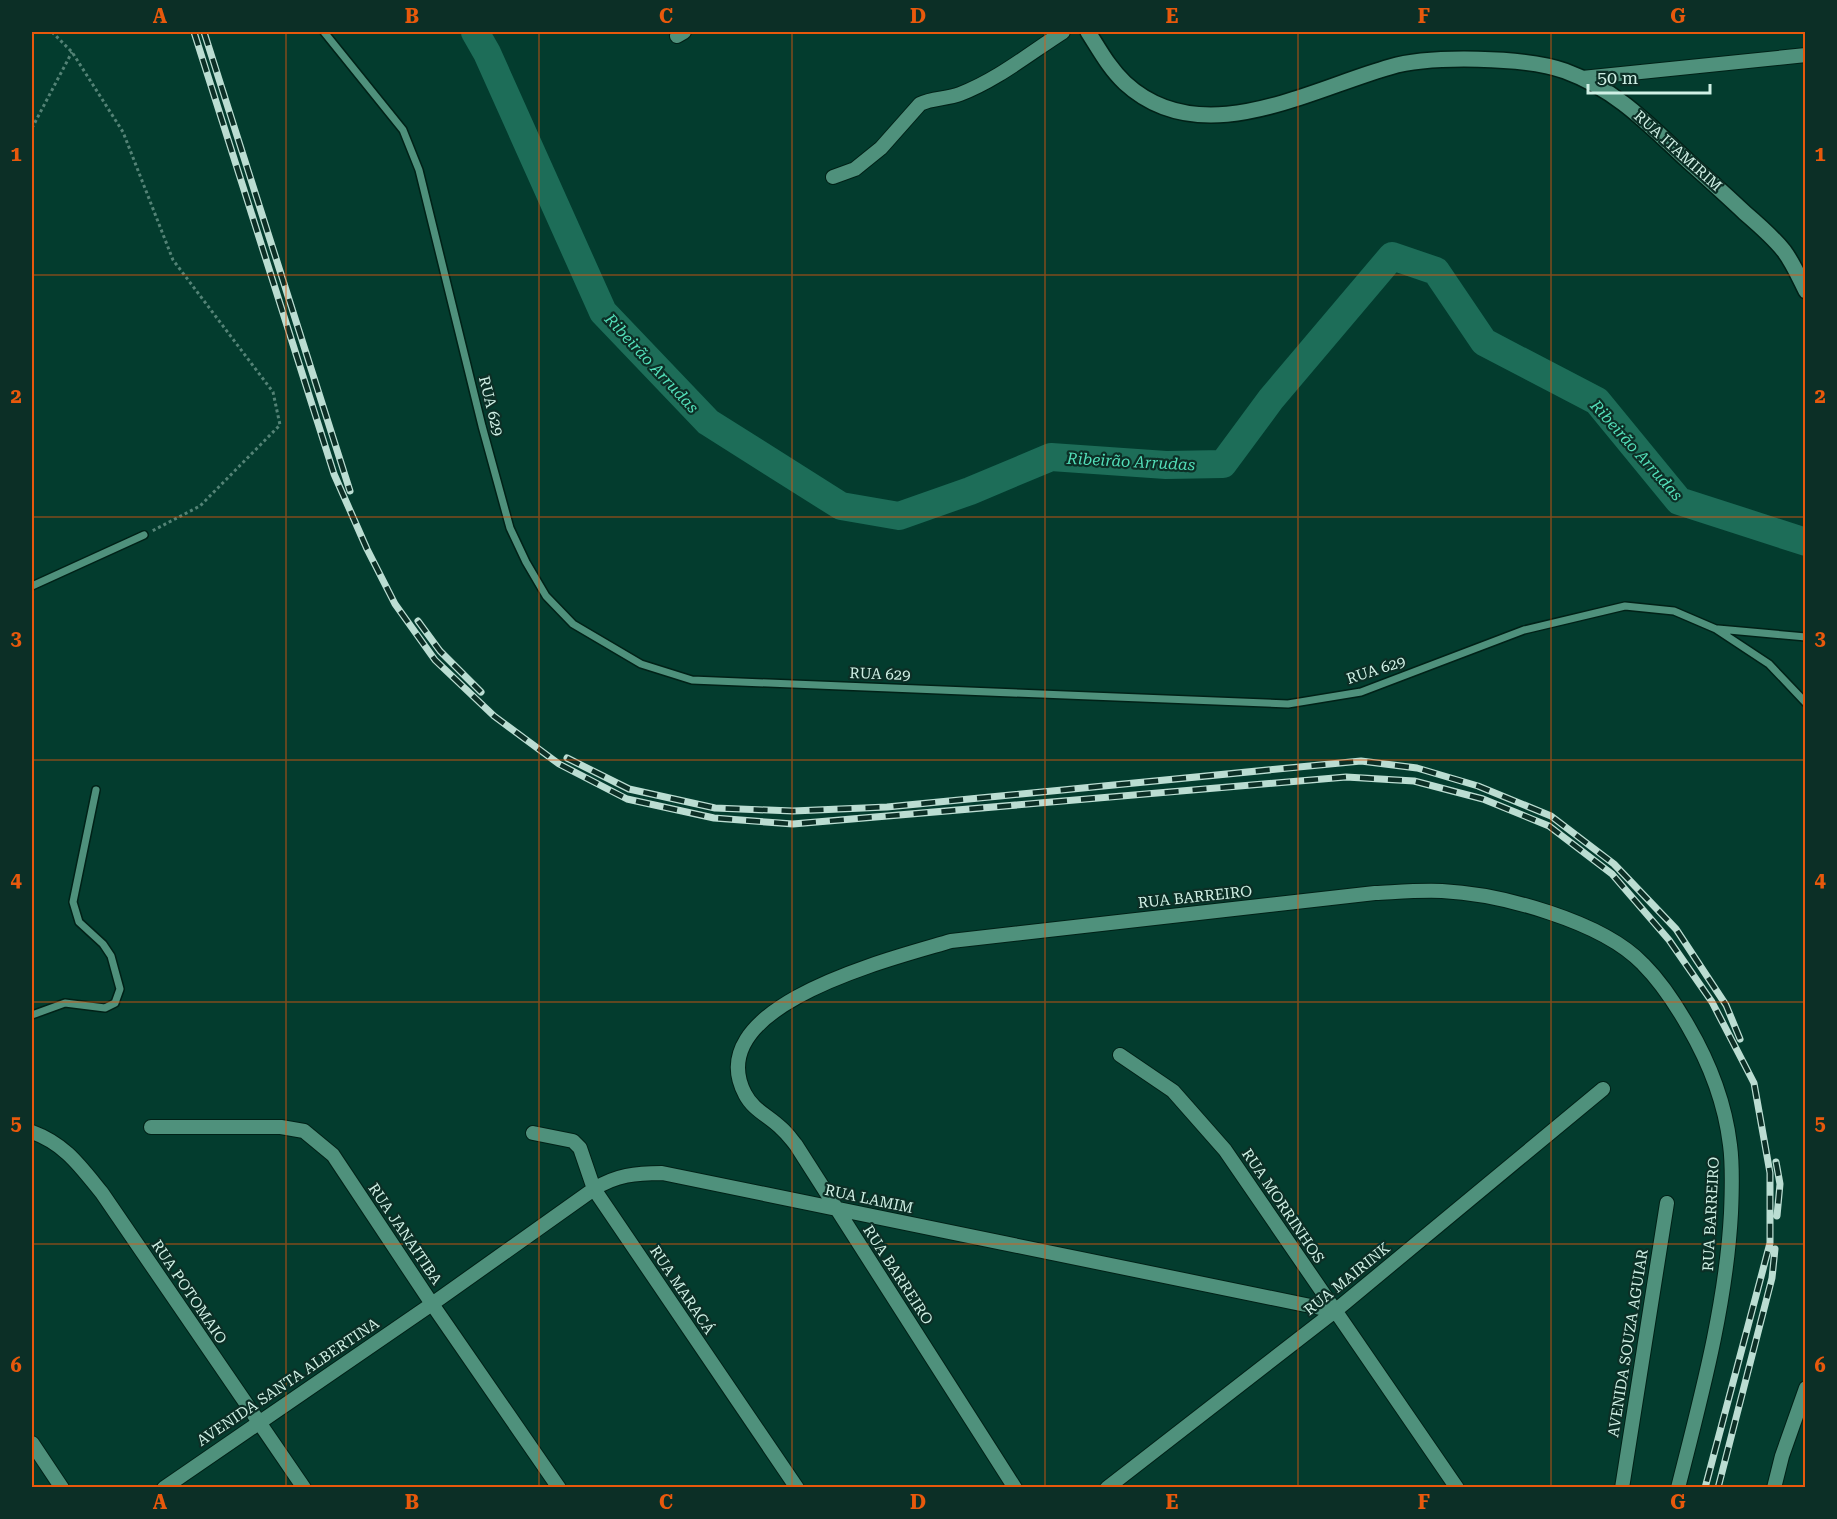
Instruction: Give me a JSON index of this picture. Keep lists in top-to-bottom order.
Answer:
{
  "streets": {
    "street": [
      "RUA ITAMIRIM",
      "RUA BARREIRO",
      "RUA LAMIM",
      "RUA MORRINHOS",
      "RUA JANAITIBA",
      "RUA MAIRINK",
      "RUA MARACÁ",
      "RUA POTOMAIO",
      "AVENIDA SOUZA AGUIAR",
      "AVENIDA SANTA ALBERTINA"
    ],
    "lane": ["RUA 629"]
  },
  "crossings": [
    ["RUA BARREIRO", "RUA LAMIM"],
    ["RUA LAMIM", "RUA MORRINHOS"],
    ["RUA LAMIM", "RUA JANAITIBA"],
    ["RUA LAMIM", "RUA MAIRINK"],
    ["RUA LAMIM", "RUA MARACÁ"],
    ["RUA LAMIM", "AVENIDA SANTA ALBERTINA"],
    ["RUA MORRINHOS", "RUA MAIRINK"],
    ["RUA JANAITIBA", "AVENIDA SANTA ALBERTINA"],
    ["RUA POTOMAIO", "AVENIDA SANTA ALBERTINA"]
  ],
  "water": ["Ribeirão Arrudas"],
  "scale_bar": "50 m",
  "grid": {
    "columns": [
      "A",
      "B",
      "C",
      "D",
      "E",
      "F",
      "G"
    ],
    "rows": [
      "1",
      "2",
      "3",
      "4",
      "5",
      "6"
    ]
  }
}
